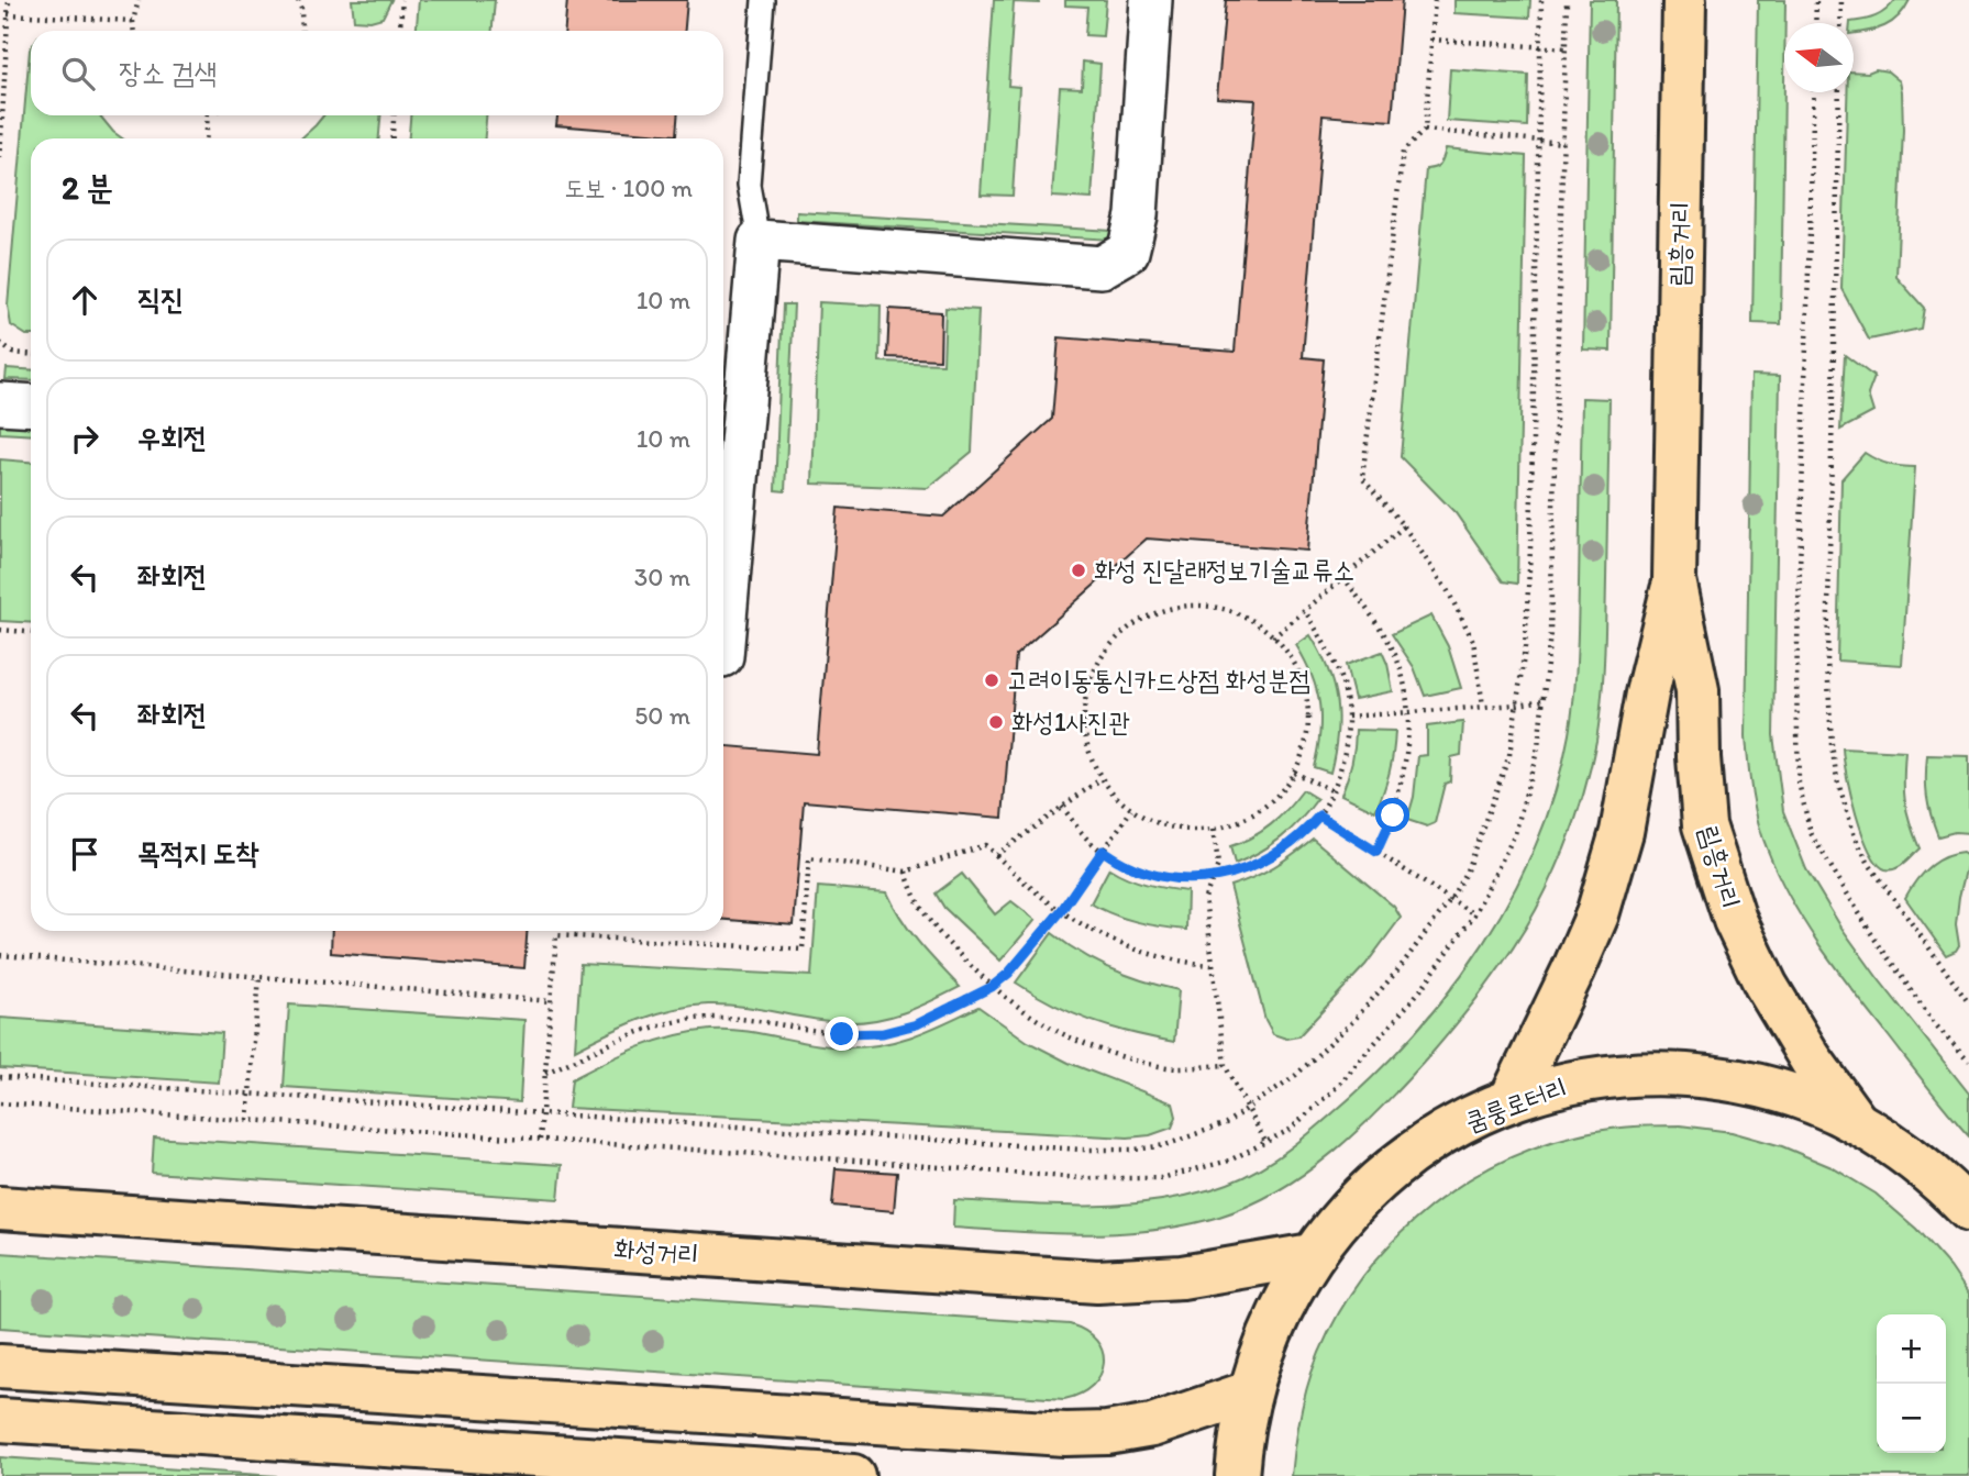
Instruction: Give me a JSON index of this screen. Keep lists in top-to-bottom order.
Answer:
{
  "streets": {
    "main road": ["림흥거리", "쿰룽로터리", "화성거리"]
  },
  "crossings": [
    ["림흥거리", "쿰룽로터리"],
    ["쿰룽로터리", "화성거리"]
  ],
  "places": ["화성 진달래정보기술교류소", "고려이동통신카드상점 화성분점", "화성1사진관"],
  "north": "left",
  "page": {
    "search": "장소 검색",
    "heading": ["2 분", "도보 · 100 m"],
    "list": [
      ["직진", "10 m"],
      ["우회전", "10 m"],
      ["좌회전", "30 m"],
      ["좌회전", "50 m"],
      "목적지 도착"
    ],
    "map_buttons": ["+", "−"]
  }
}
